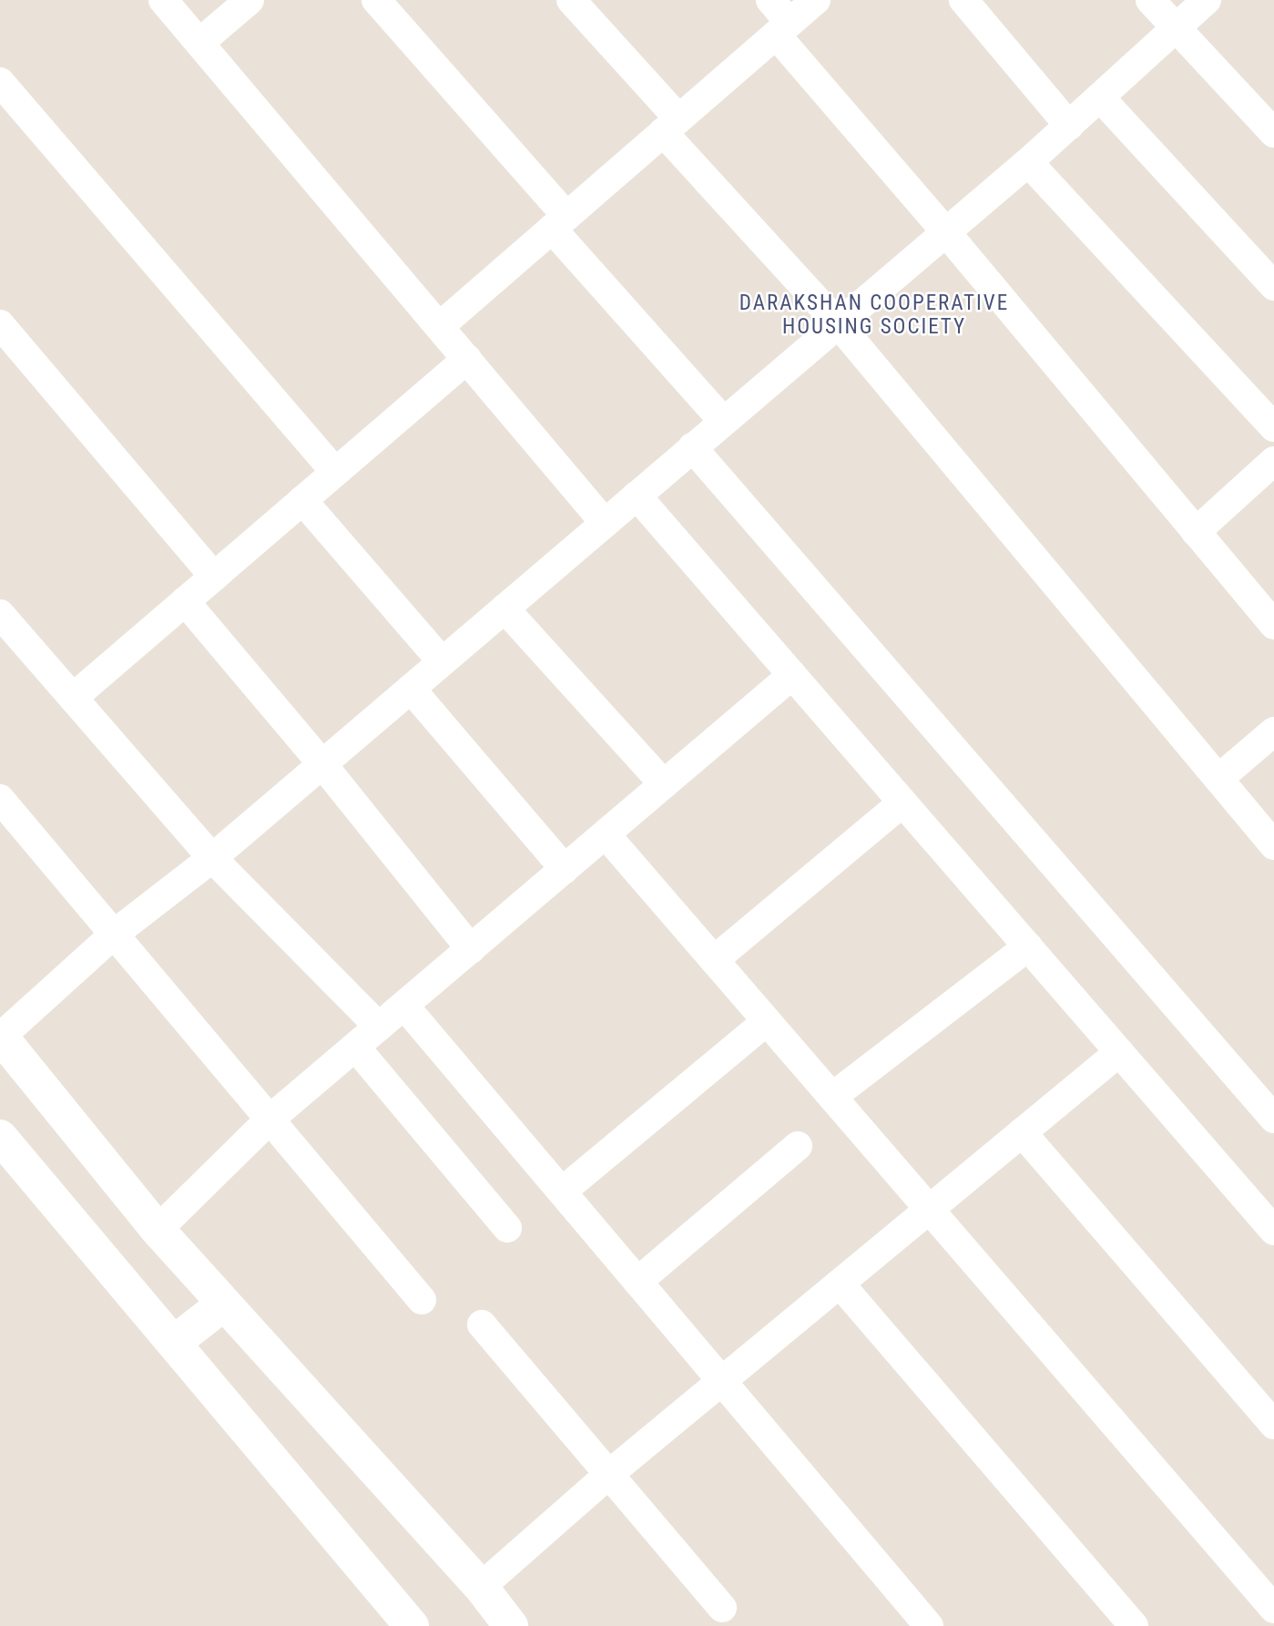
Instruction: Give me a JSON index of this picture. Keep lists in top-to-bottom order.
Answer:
{
  "districts": ["DARAKSHAN COOPERATIVE HOUSING SOCIETY"]
}
